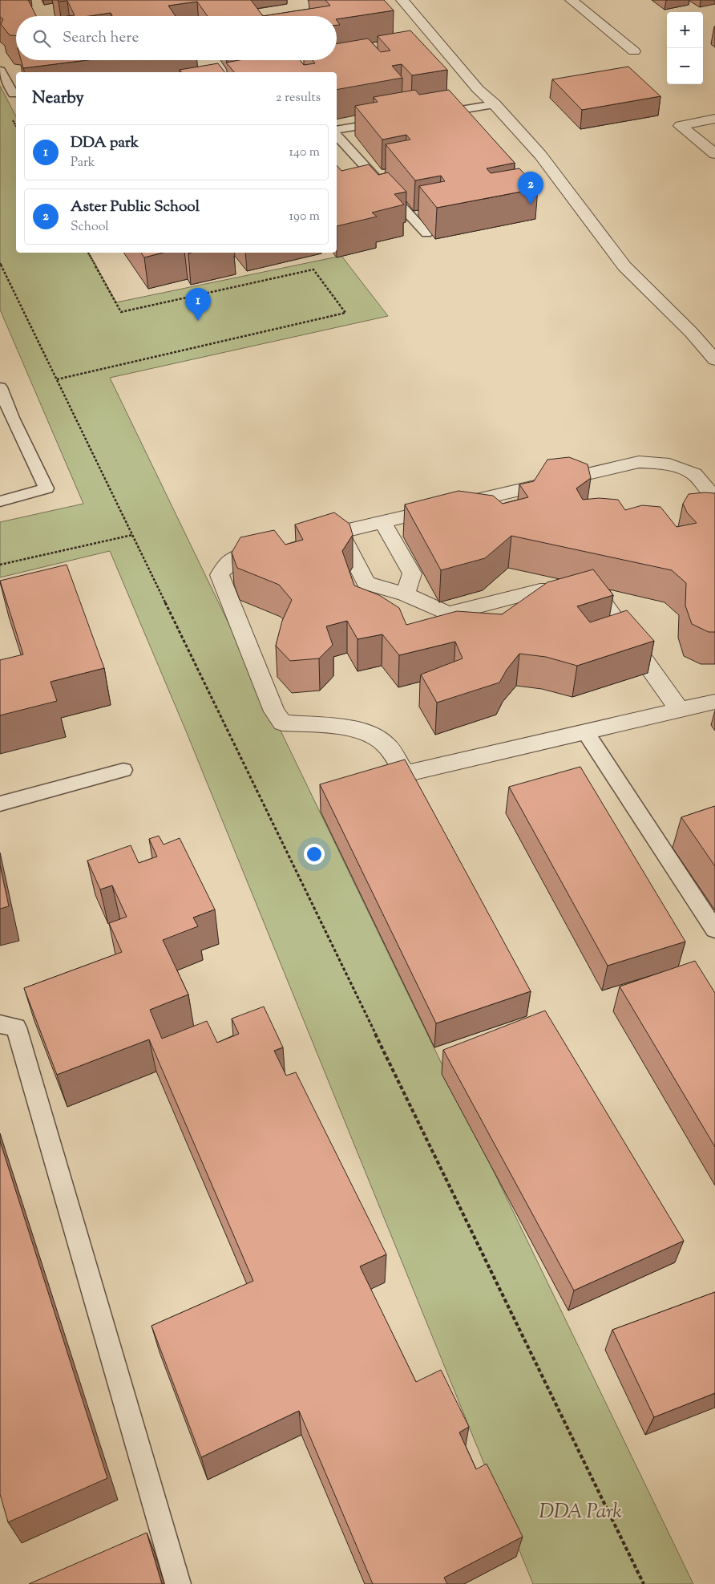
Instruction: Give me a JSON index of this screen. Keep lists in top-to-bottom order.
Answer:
{
  "parks": ["DDA Park"],
  "page": {
    "map_buttons": ["+", "−"],
    "search": "Search here",
    "heading": ["Nearby", "2 results"],
    "list": [
      {
        "mark": "1",
        "name": "DDA park",
        "note": "Park",
        "value": "140 m"
      },
      {
        "mark": "2",
        "name": "Aster Public School",
        "note": "School",
        "value": "190 m"
      }
    ],
    "pins": ["2", "1"]
  }
}
